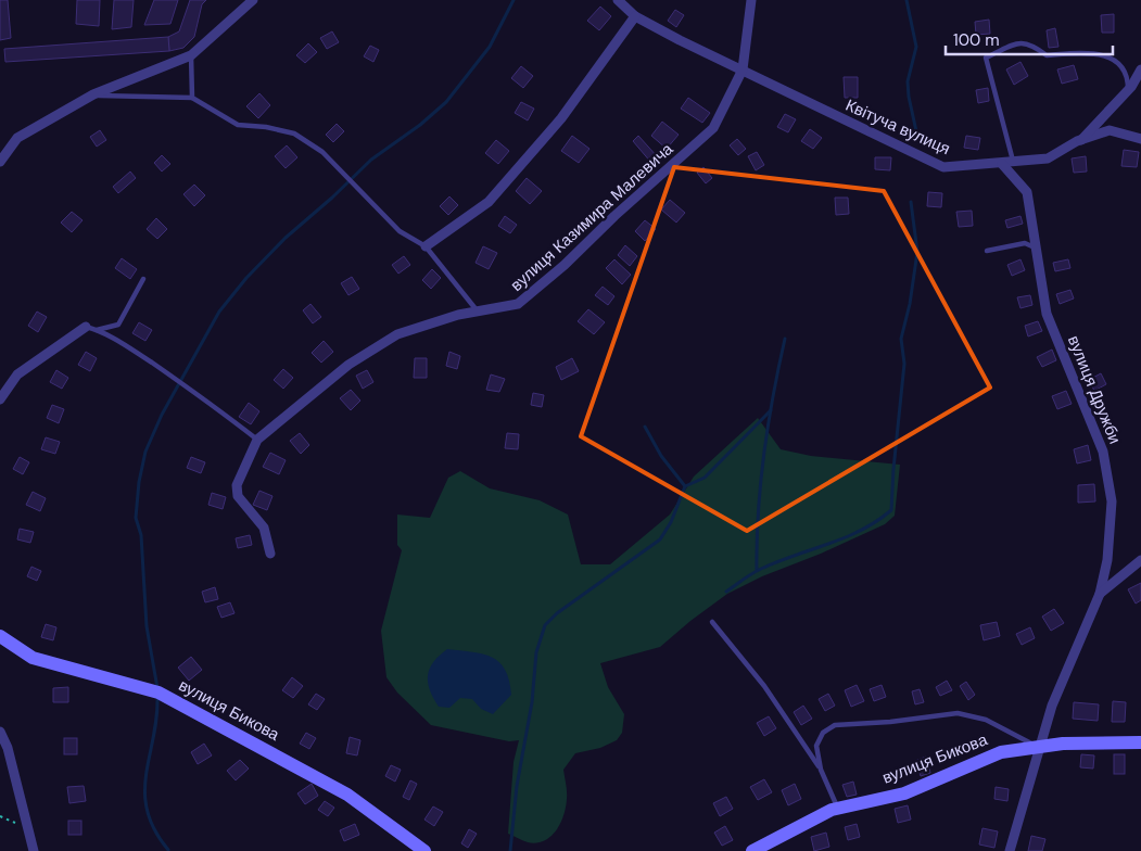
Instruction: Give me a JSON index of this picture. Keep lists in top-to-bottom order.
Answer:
{
  "streets": {
    "street": [
      "Квітуча вулиця",
      "вулиця Казимира Малевича",
      "вулиця Дружби",
      "вулиця Бикова"
    ]
  },
  "crossings": [
    ["Квітуча вулиця", "вулиця Казимира Малевича"],
    ["Квітуча вулиця", "вулиця Дружби"],
    ["вулиця Дружби", "вулиця Бикова"]
  ],
  "scale_bar": "100 m"
}
